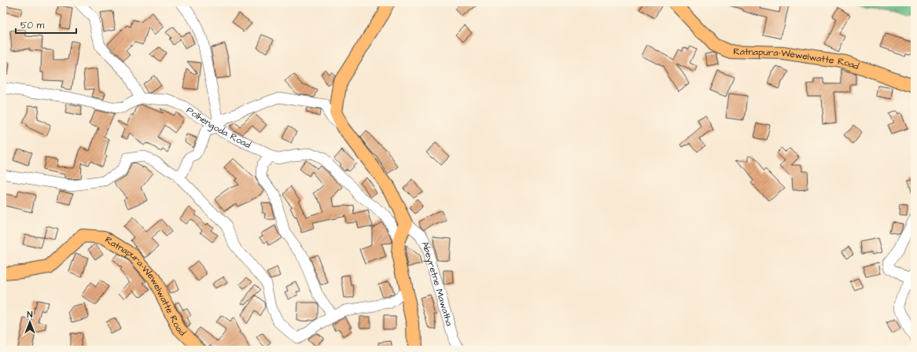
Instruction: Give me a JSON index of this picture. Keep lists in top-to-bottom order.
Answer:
{
  "streets": {
    "main road": ["Ratnapura-Wewelwatte Road"],
    "street": ["Polhengoda Road", "Abeyretne Mawatha"]
  },
  "scale_bar": "50 m",
  "north": "top"
}
